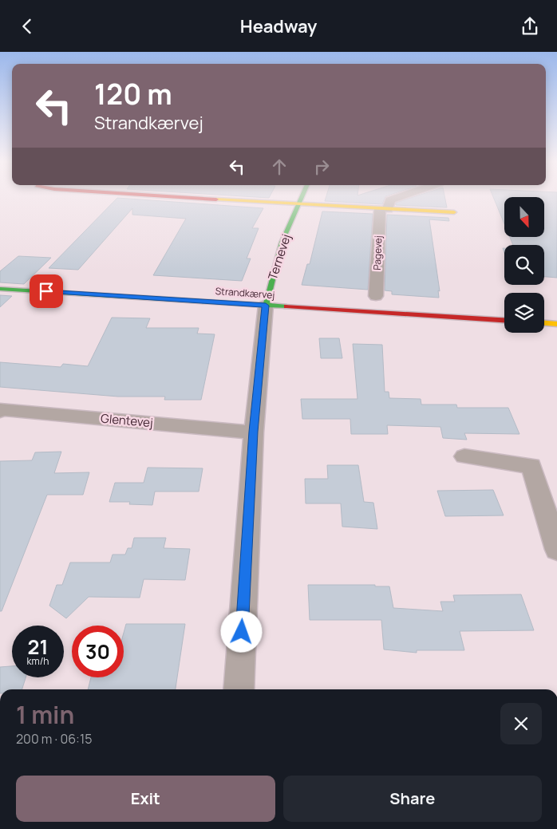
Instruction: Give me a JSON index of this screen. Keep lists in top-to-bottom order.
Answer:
{
  "streets": {
    "street": [
      "Pagevej",
      "Ternevej",
      "Strandkærvej",
      "Glentevej"
    ]
  },
  "crossings": [
    ["Ternevej", "Strandkærvej"],
    ["Ternevej", "Glentevej"]
  ],
  "north": "bottom",
  "page": {
    "header": "Headway",
    "turn": ["120 m", "Strandkærvej"],
    "speed": "21 km/h",
    "limit": "30",
    "heading": ["1 min", "200 m · 06:15"],
    "buttons": ["Exit", "Share"]
  }
}
